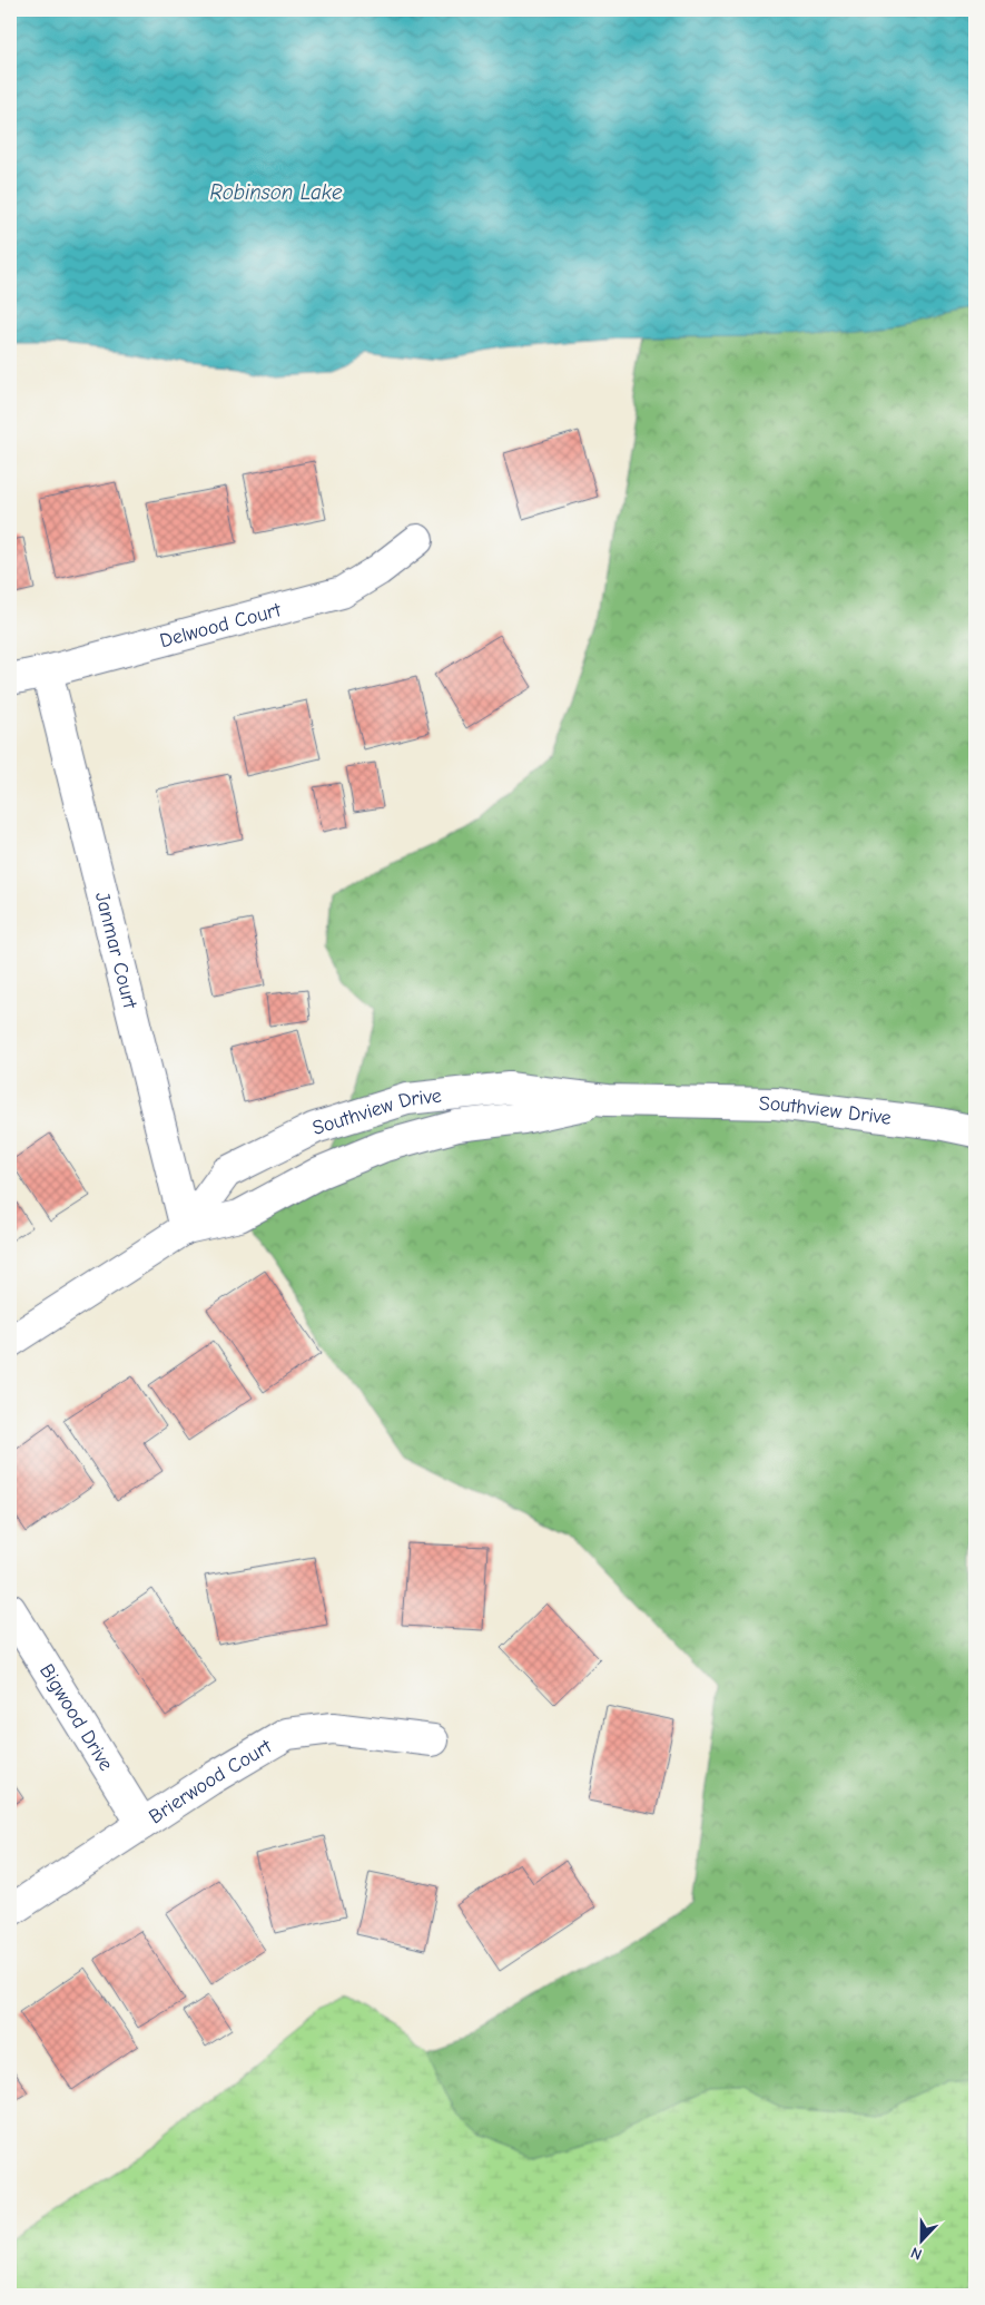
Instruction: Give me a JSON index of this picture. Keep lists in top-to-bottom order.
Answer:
{
  "streets": {
    "street": [
      "Delwood Court",
      "Janmar Court",
      "Southview Drive",
      "Bigwood Drive",
      "Brierwood Court"
    ]
  },
  "crossings": [
    ["Delwood Court", "Janmar Court"],
    ["Janmar Court", "Southview Drive"],
    ["Bigwood Drive", "Brierwood Court"]
  ],
  "water": ["Robinson Lake"],
  "north": "bottom"
}
